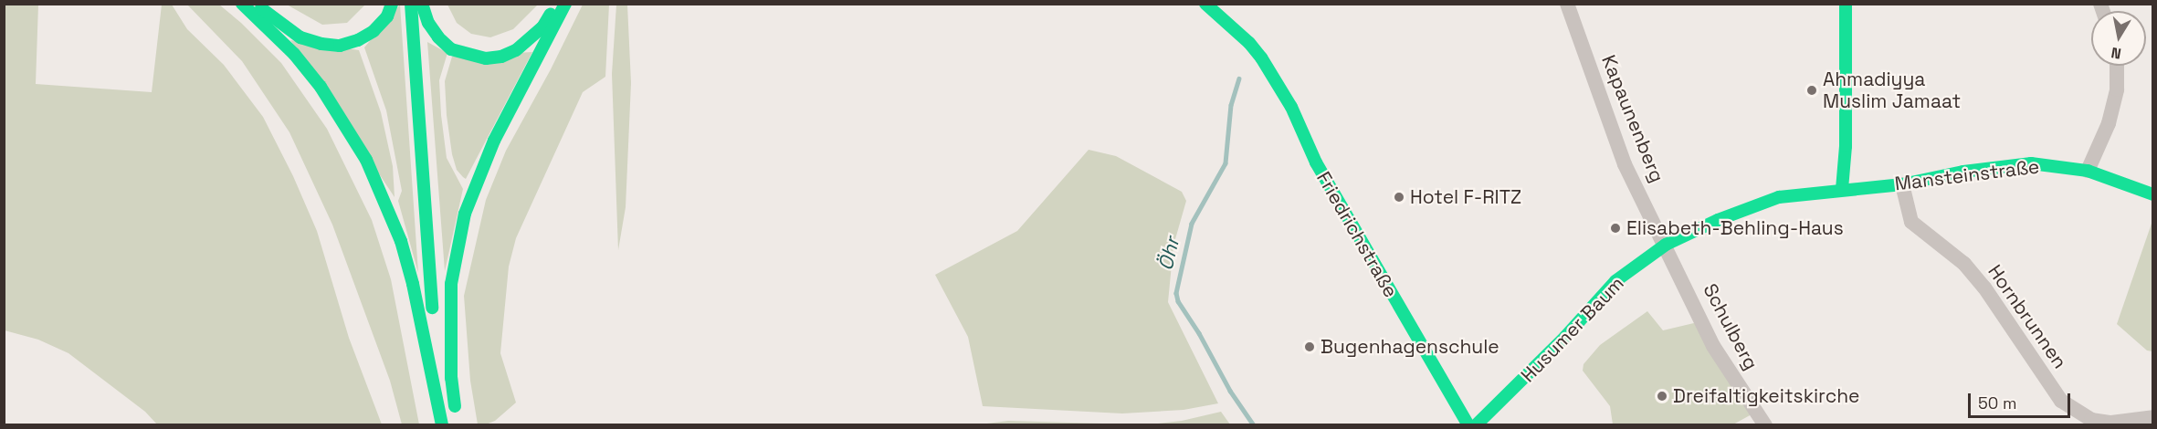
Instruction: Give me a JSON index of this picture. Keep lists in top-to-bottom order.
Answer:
{
  "streets": {
    "main road": ["Mansteinstraße", "Friedrichstraße", "Husumer Baum"],
    "street": ["Kapaunenberg", "Hornbrunnen", "Schulberg"]
  },
  "crossings": [
    ["Kapaunenberg", "Schulberg"],
    ["Kapaunenberg", "Husumer Baum"],
    ["Mansteinstraße", "Hornbrunnen"],
    ["Mansteinstraße", "Husumer Baum"],
    ["Schulberg", "Husumer Baum"]
  ],
  "water": ["Öhr"],
  "places": [
    "Ahmadiyya Muslim Jamaat",
    "Hotel F-RITZ",
    "Elisabeth-Behling-Haus",
    "Bugenhagenschule",
    "Dreifaltigkeitskirche"
  ],
  "scale_bar": "50 m",
  "north": "bottom"
}
